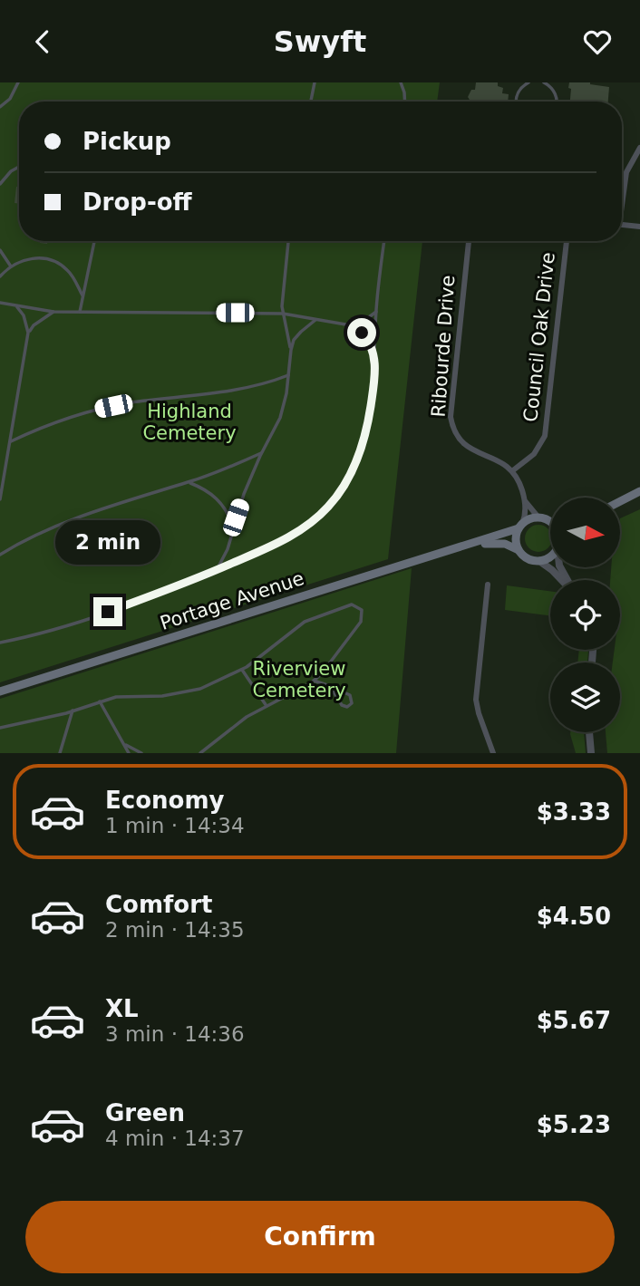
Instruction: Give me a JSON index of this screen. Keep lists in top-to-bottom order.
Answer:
{
  "streets": {
    "main road": ["Portage Avenue"],
    "street": ["Council Oak Drive", "Ribourde Drive"]
  },
  "crossings": [
    ["Council Oak Drive", "Ribourde Drive"]
  ],
  "parks": ["Highland Cemetery", "Riverview Cemetery"],
  "north": "right",
  "page": {
    "header": "Swyft",
    "banner": ["Pickup", "Drop-off"],
    "bubble": "2 min",
    "list": [
      {
        "name": "Economy",
        "note": "1 min · 14:34",
        "value": "$3.33"
      },
      {
        "name": "Comfort",
        "note": "2 min · 14:35",
        "value": "$4.50"
      },
      {
        "name": "XL",
        "note": "3 min · 14:36",
        "value": "$5.67"
      },
      {
        "name": "Green",
        "note": "4 min · 14:37",
        "value": "$5.23"
      }
    ],
    "buttons": "Confirm"
  }
}
